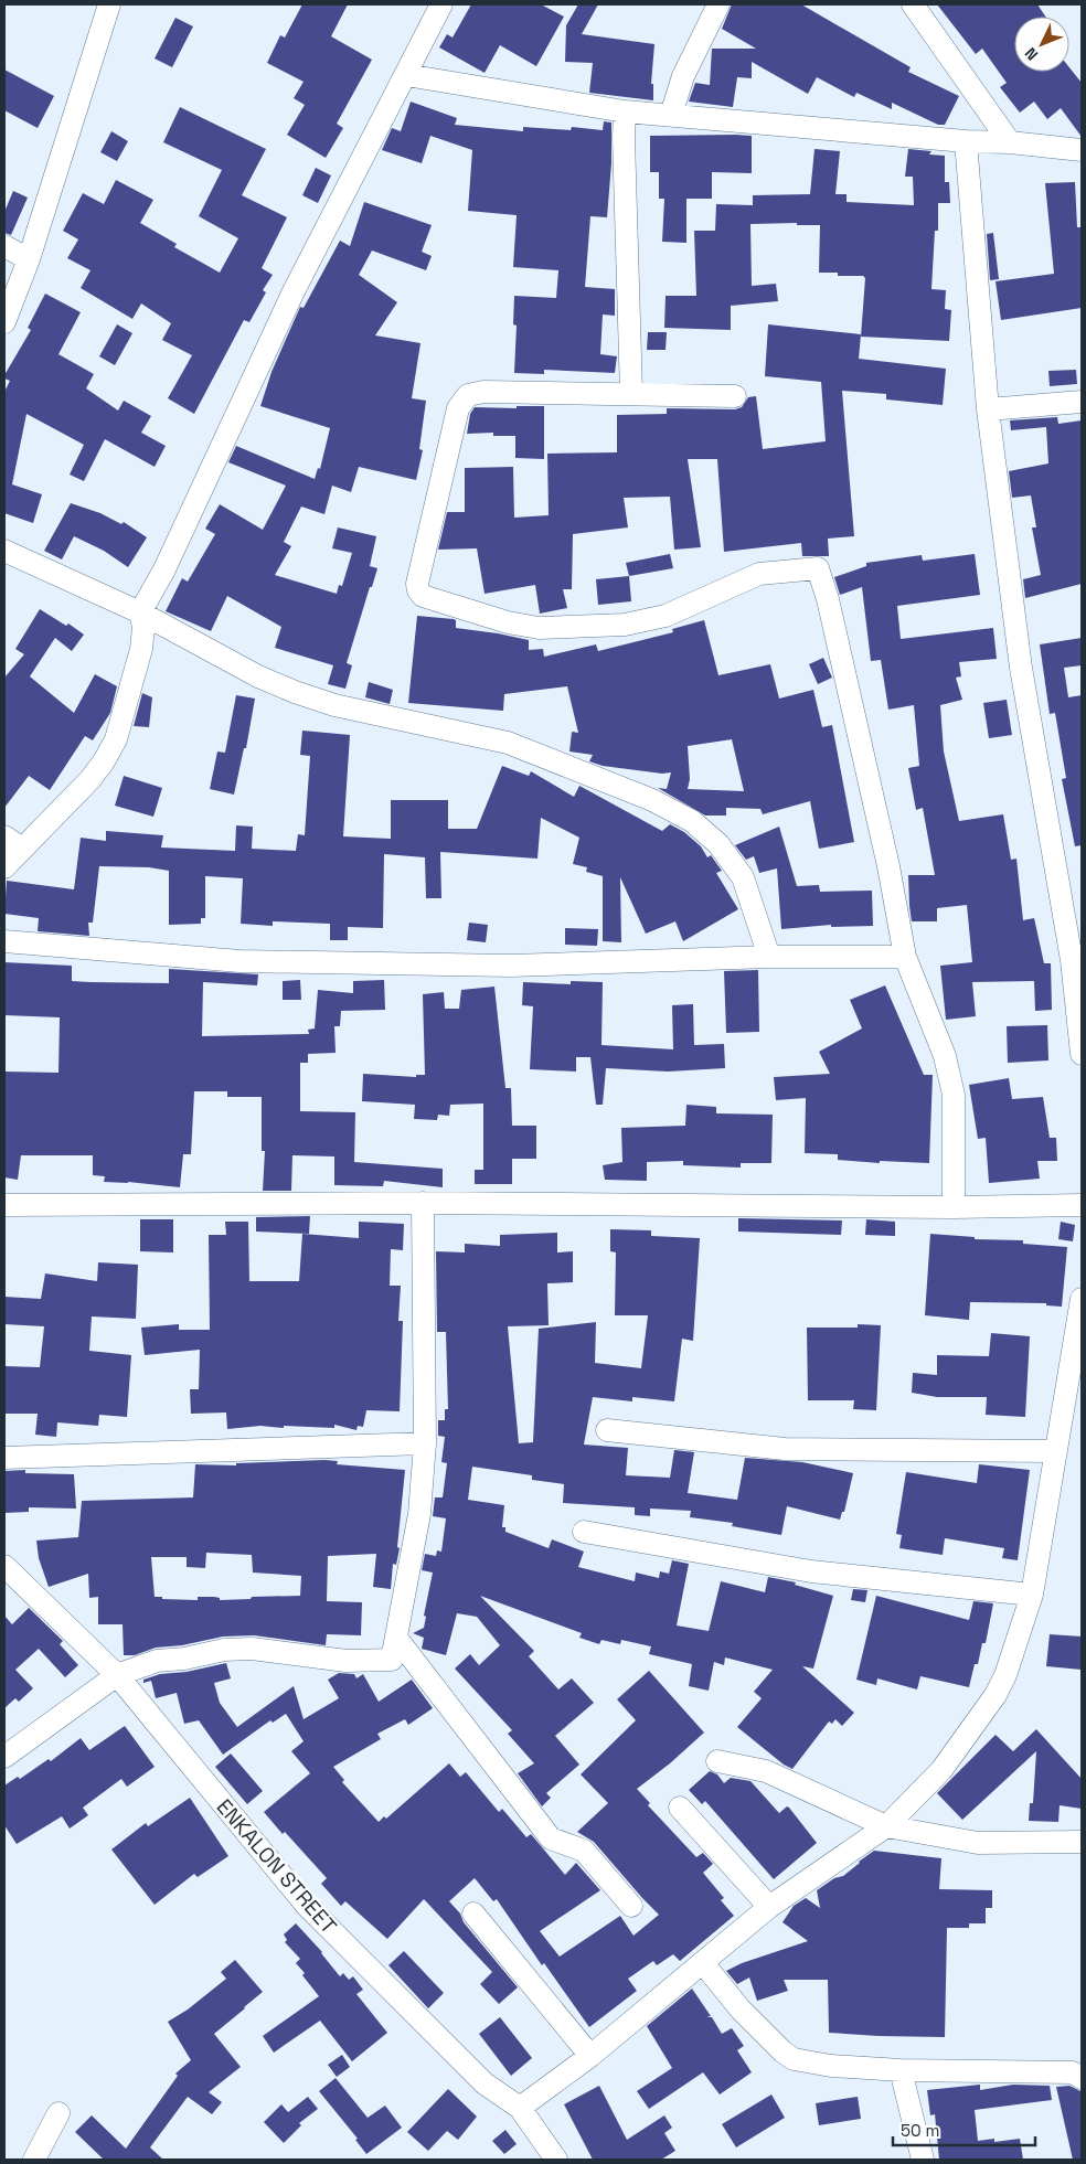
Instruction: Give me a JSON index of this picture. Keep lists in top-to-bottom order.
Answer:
{
  "streets": {
    "street": ["ENKALON STREET"]
  },
  "scale_bar": "50 m",
  "north": "bottom left"
}
